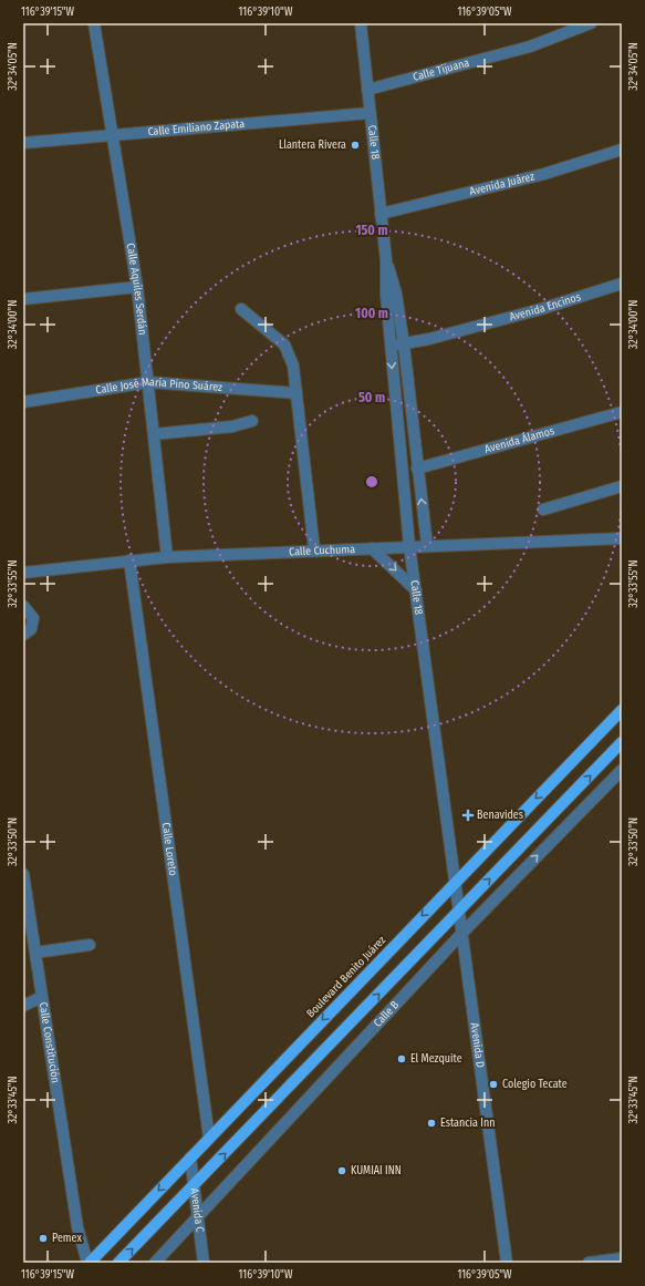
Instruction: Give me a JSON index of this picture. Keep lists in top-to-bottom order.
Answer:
{
  "streets": {
    "main road": ["Boulevard Benito Juárez"],
    "street": [
      "Calle Tijuana",
      "Calle Emiliano Zapata",
      "Calle 18",
      "Avenida Juárez",
      "Calle Aquiles Serdán",
      "Avenida Encinos",
      "Calle José María Pino Suárez",
      "Avenida Álamos",
      "Calle Cuchuma",
      "Calle Loreto",
      "Calle B",
      "Calle Constitución",
      "Avenida D",
      "Avenida C"
    ]
  },
  "crossings": [
    ["Calle Tijuana", "Calle 18"],
    ["Calle Emiliano Zapata", "Calle 18"],
    ["Calle Emiliano Zapata", "Calle Aquiles Serdán"],
    ["Calle 18", "Avenida Juárez"],
    ["Calle 18", "Avenida Encinos"],
    ["Calle 18", "Avenida Álamos"],
    ["Calle 18", "Calle Cuchuma"],
    ["Calle 18", "Boulevard Benito Juárez"],
    ["Calle 18", "Calle B"],
    ["Calle 18", "Avenida D"],
    ["Calle Aquiles Serdán", "Calle José María Pino Suárez"],
    ["Calle Aquiles Serdán", "Calle Cuchuma"],
    ["Calle Cuchuma", "Calle Loreto"],
    ["Calle Loreto", "Boulevard Benito Juárez"],
    ["Boulevard Benito Juárez", "Calle Constitución"],
    ["Boulevard Benito Juárez", "Avenida C"],
    ["Calle B", "Avenida D"],
    ["Calle B", "Avenida C"]
  ],
  "places": {
    "other": [
      "Llantera Rivera",
      "El Mezquite",
      "Colegio Tecate",
      "Estancia Inn",
      "KUMIAI INN",
      "Pemex"
    ],
    "health": ["Benavides"]
  },
  "coordinates": [
    "116°39'15\"W",
    "116°39'10\"W",
    "116°39'05\"W",
    "32°34'05\"N",
    "32°34'00\"N",
    "32°33'55\"N",
    "32°33'50\"N",
    "32°33'45\"N"
  ],
  "rings": ["150 m", "100 m", "50 m"]
}
